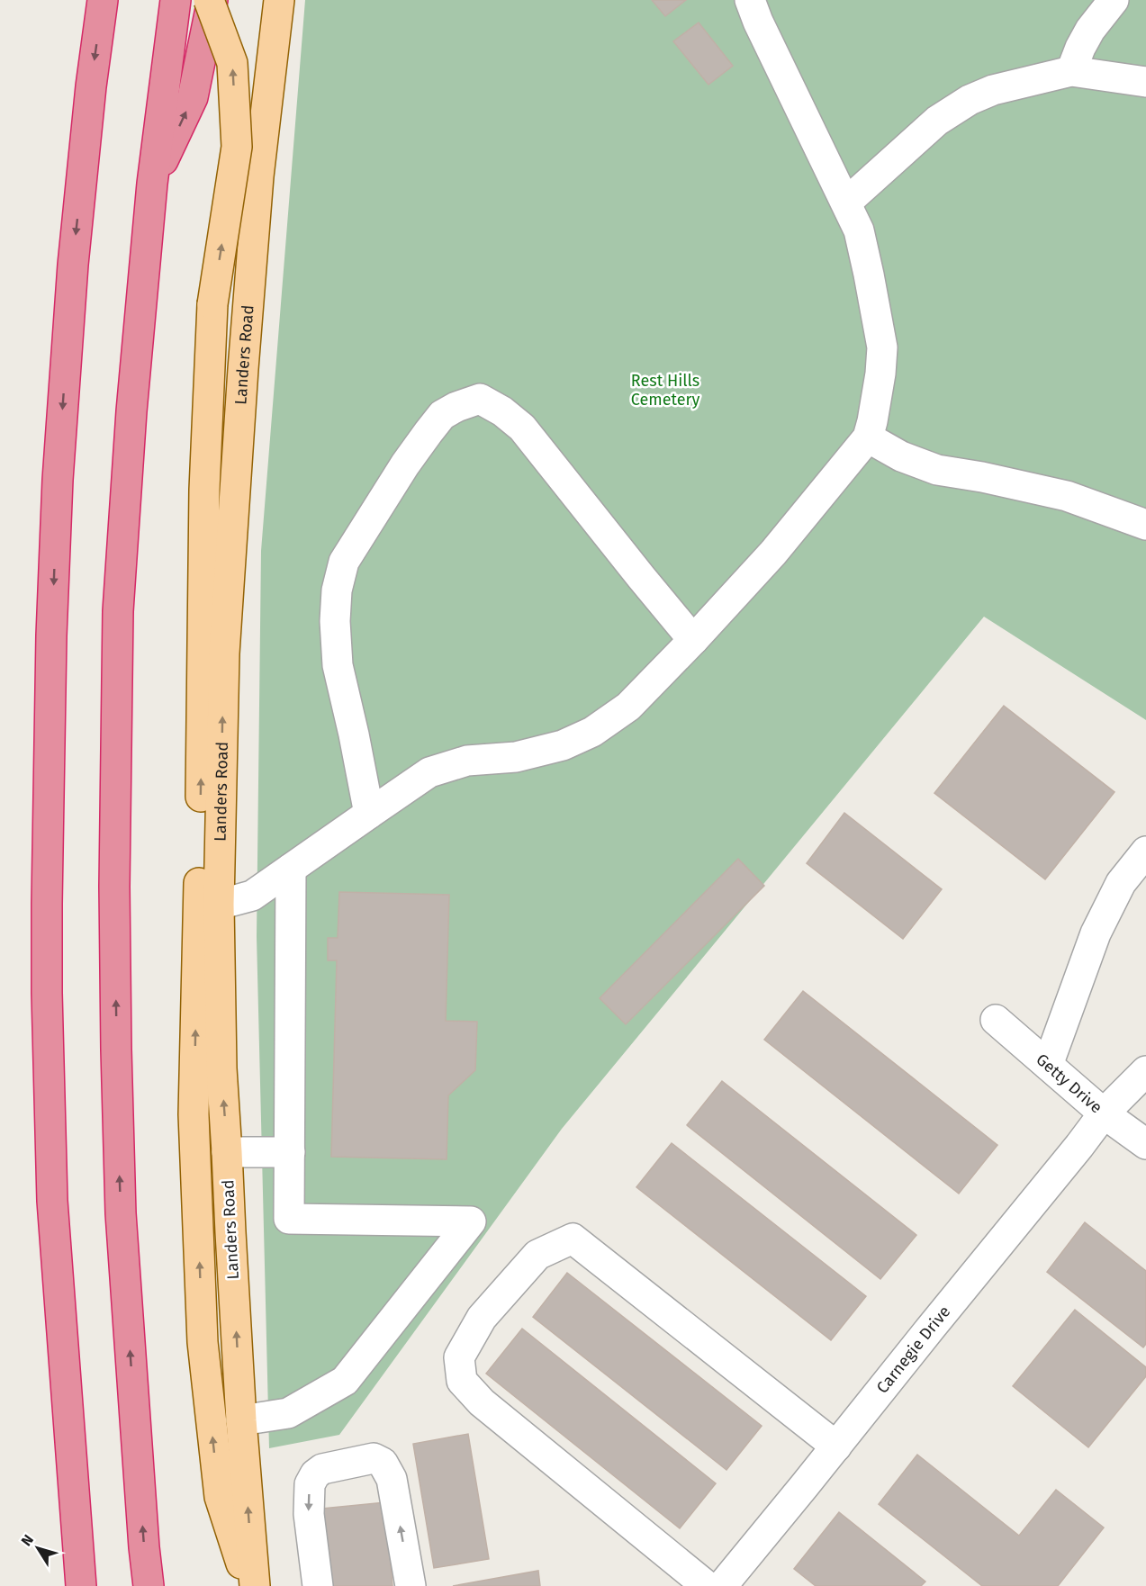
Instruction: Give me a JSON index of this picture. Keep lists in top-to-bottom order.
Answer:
{
  "streets": {
    "main road": ["Landers Road"],
    "street": ["Getty Drive", "Carnegie Drive"]
  },
  "crossings": [
    ["Getty Drive", "Carnegie Drive"]
  ],
  "parks": ["Rest Hills Cemetery"],
  "north": "top left"
}
